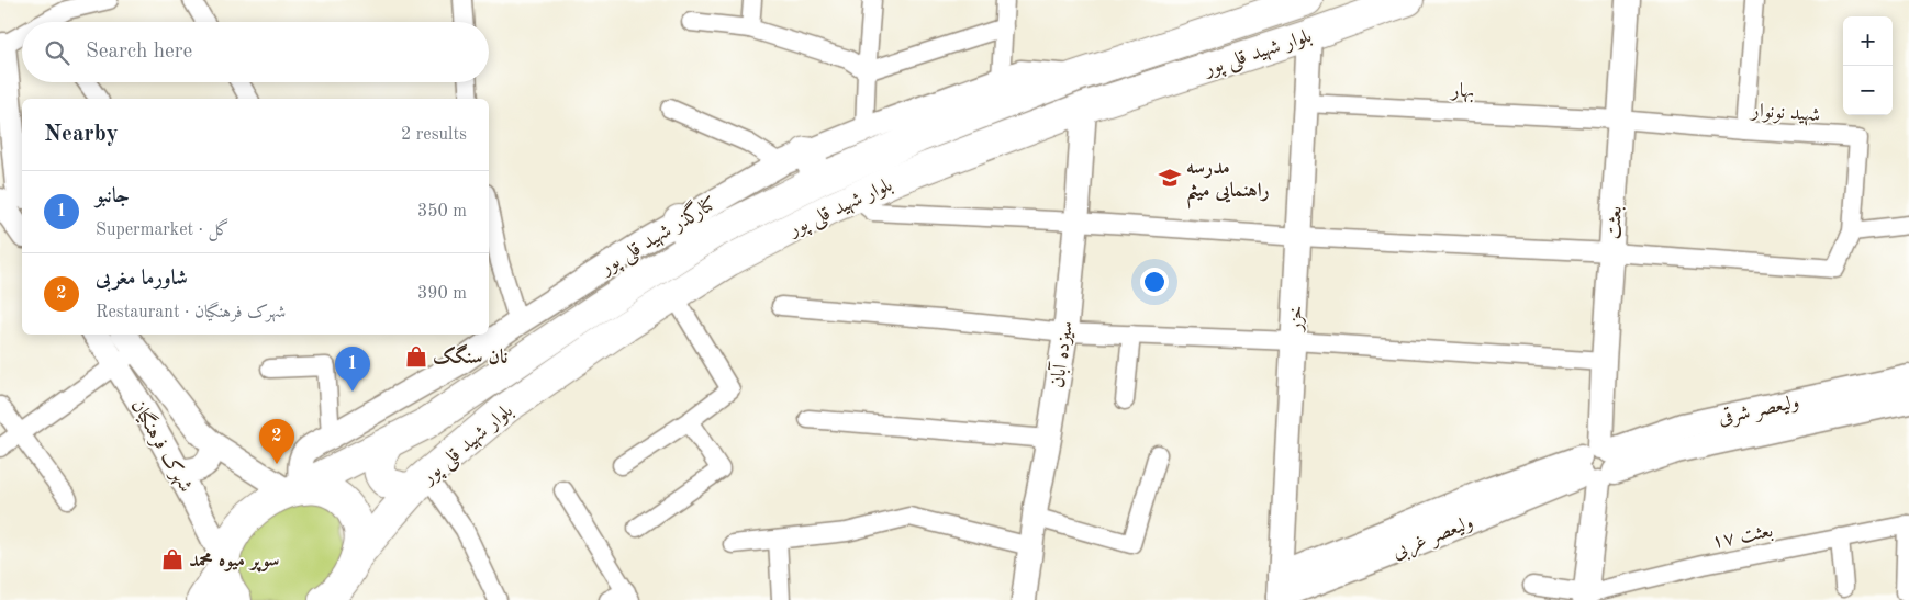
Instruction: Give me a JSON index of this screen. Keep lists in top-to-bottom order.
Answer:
{
  "streets": {
    "highway": ["بلوار شهید قلی پور"],
    "street": [
      "بهار",
      "شهید نونوار",
      "بعثت",
      "کنارگذر شهید قلی پور",
      "خزر",
      "سیزده آبان",
      "ولیعصر شرقی",
      "شهرک فرهنگیان",
      "بعثت ۱۷",
      "ولیعصر غربی"
    ]
  },
  "crossings": [
    ["بلوار شهید قلی پور", "کنارگذر شهید قلی پور"],
    ["بلوار شهید قلی پور", "خزر"],
    ["بلوار شهید قلی پور", "سیزده آبان"],
    ["بلوار شهید قلی پور", "شهرک فرهنگیان"],
    ["بهار", "شهید نونوار"],
    ["بهار", "بعثت"],
    ["بهار", "خزر"],
    ["شهید نونوار", "بعثت"],
    ["بعثت", "ولیعصر شرقی"],
    ["بعثت", "بعثت ۱۷"],
    ["بعثت", "ولیعصر غربی"],
    ["کنارگذر شهید قلی پور", "شهرک فرهنگیان"],
    ["خزر", "ولیعصر غربی"],
    ["ولیعصر شرقی", "ولیعصر غربی"]
  ],
  "places": {
    "school or university": ["مدرسه راهنمایی میثم"],
    "shop": ["نان سنگک", "سوپر میوه محمد"]
  },
  "page": {
    "map_buttons": ["+", "−"],
    "search": "Search here",
    "heading": ["Nearby", "2 results"],
    "list": [
      {
        "mark": "1",
        "name": "جانبو",
        "note": "Supermarket · گل",
        "value": "350 m"
      },
      {
        "mark": "2",
        "name": "شاورما مغربی",
        "note": "Restaurant · شهرک فرهنگیان",
        "value": "390 m"
      }
    ],
    "pins": ["1", "2"]
  }
}
